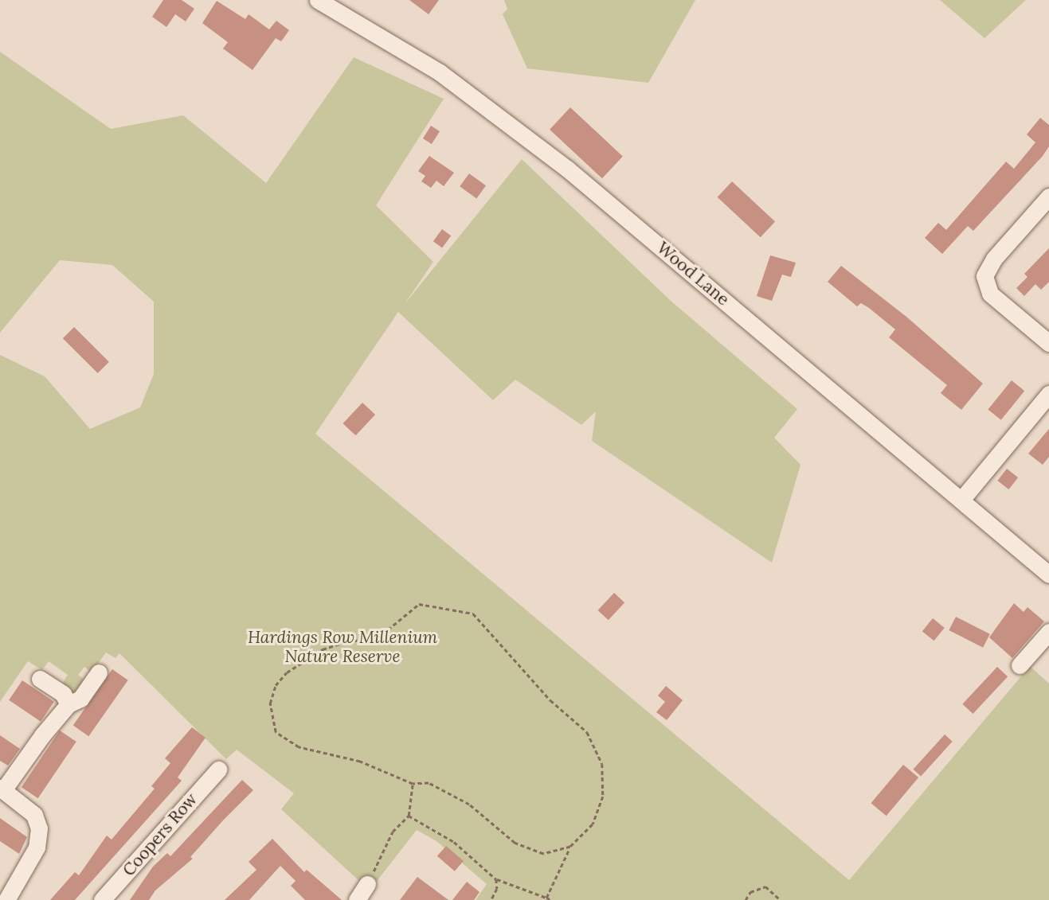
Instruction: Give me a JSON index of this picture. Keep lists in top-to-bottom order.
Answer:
{
  "streets": {
    "street": ["Wood Lane", "Coopers Row"]
  },
  "parks": ["Hardings Row Millenium Nature Reserve"]
}
